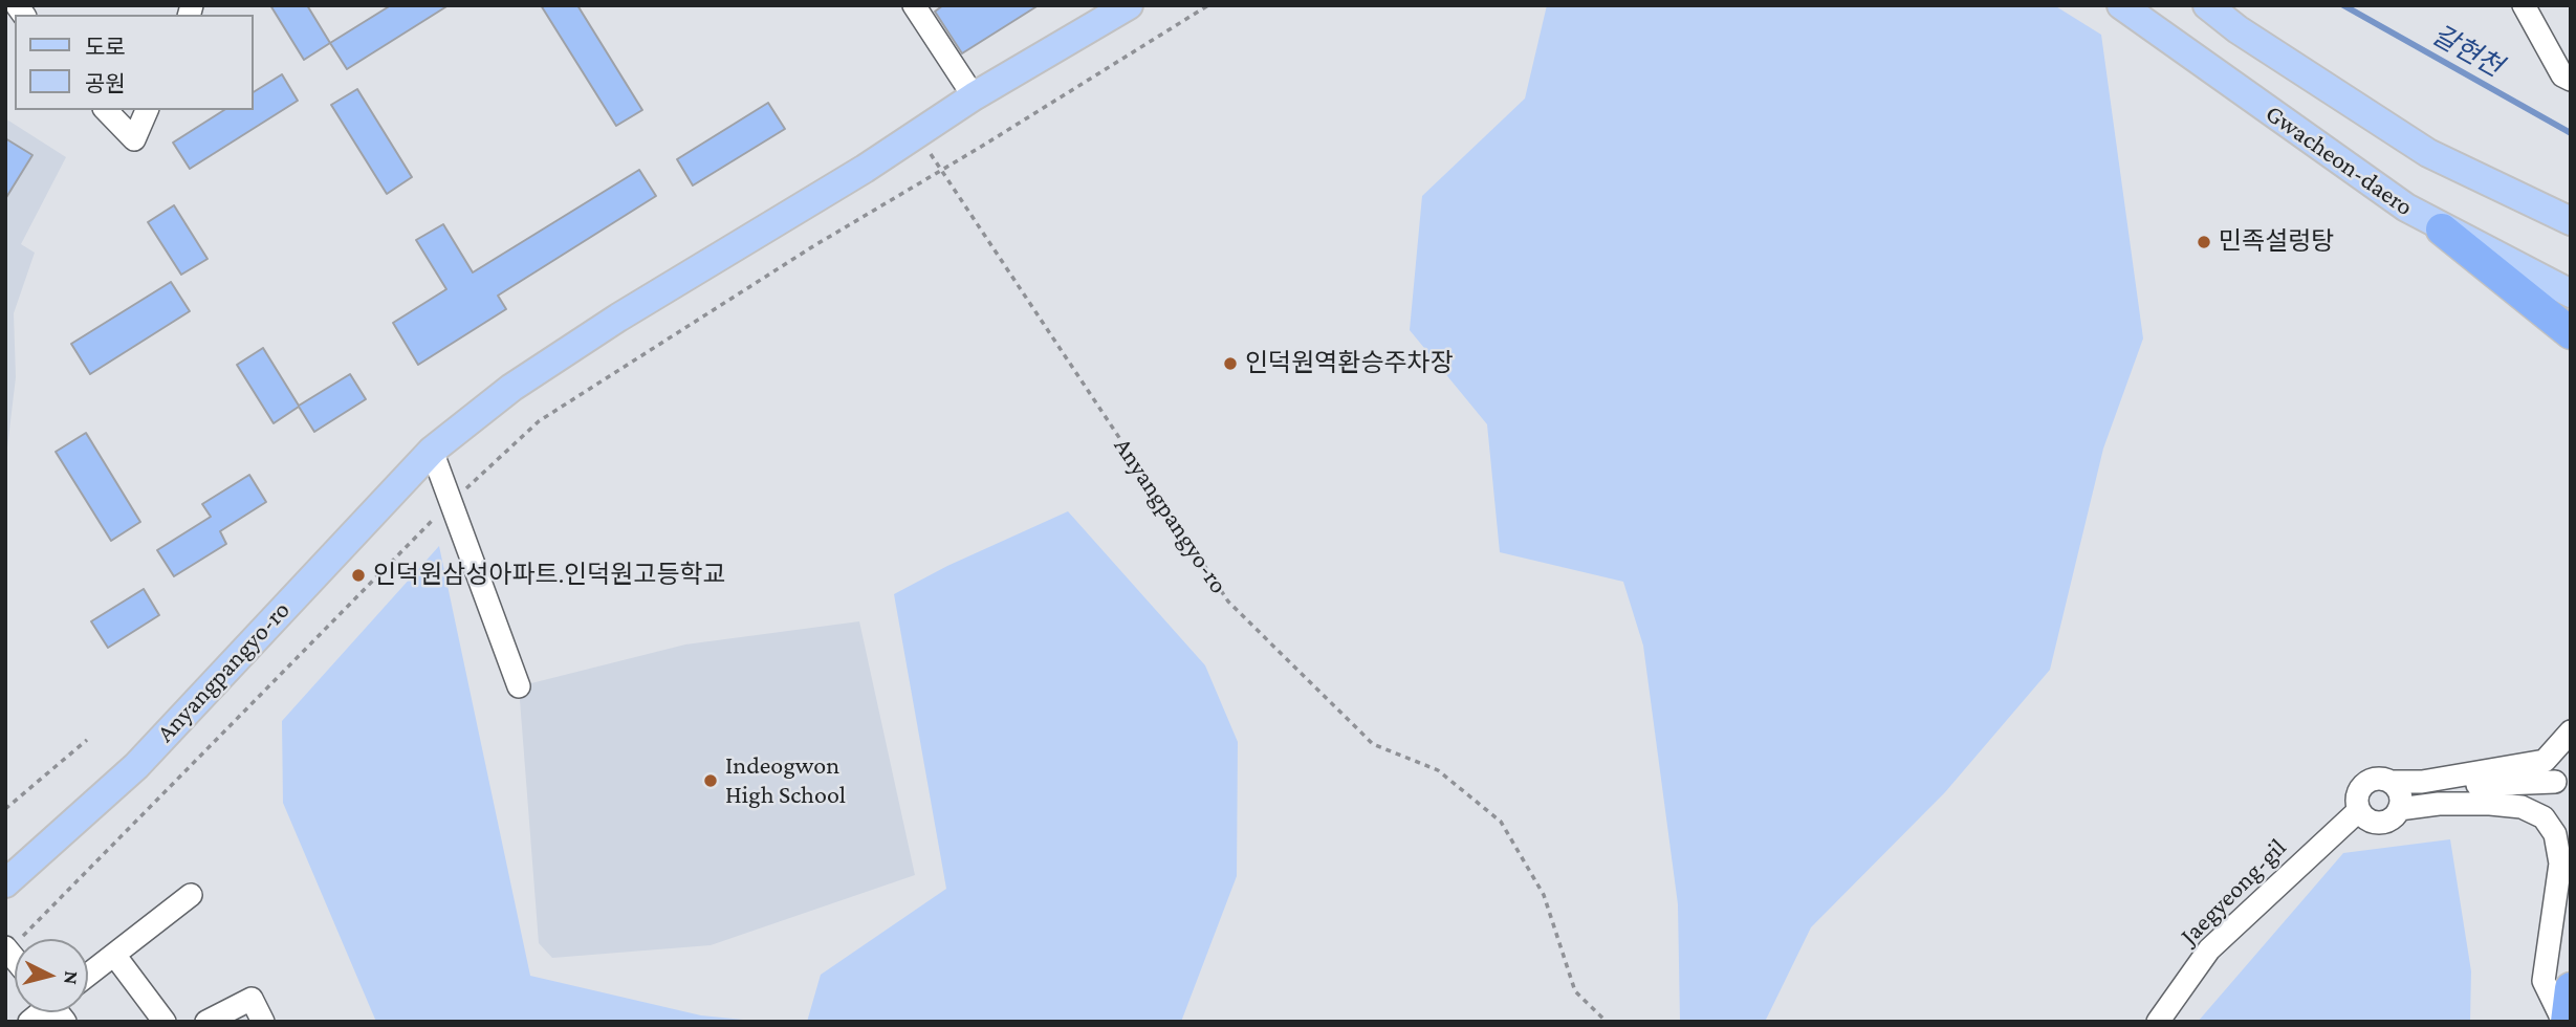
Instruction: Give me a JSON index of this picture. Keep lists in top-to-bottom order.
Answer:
{
  "streets": {
    "main road": ["Gwacheon-daero", "Anyangpangyo-ro"],
    "street": ["Jaegyeong-gil"]
  },
  "water": ["갈현천"],
  "places": [
    "민족설렁탕",
    "인덕원역환승주차장",
    "인덕원삼성아파트.인덕원고등학교",
    "Indeogwon High School"
  ],
  "legend": ["도로", "공원"],
  "north": "right"
}
